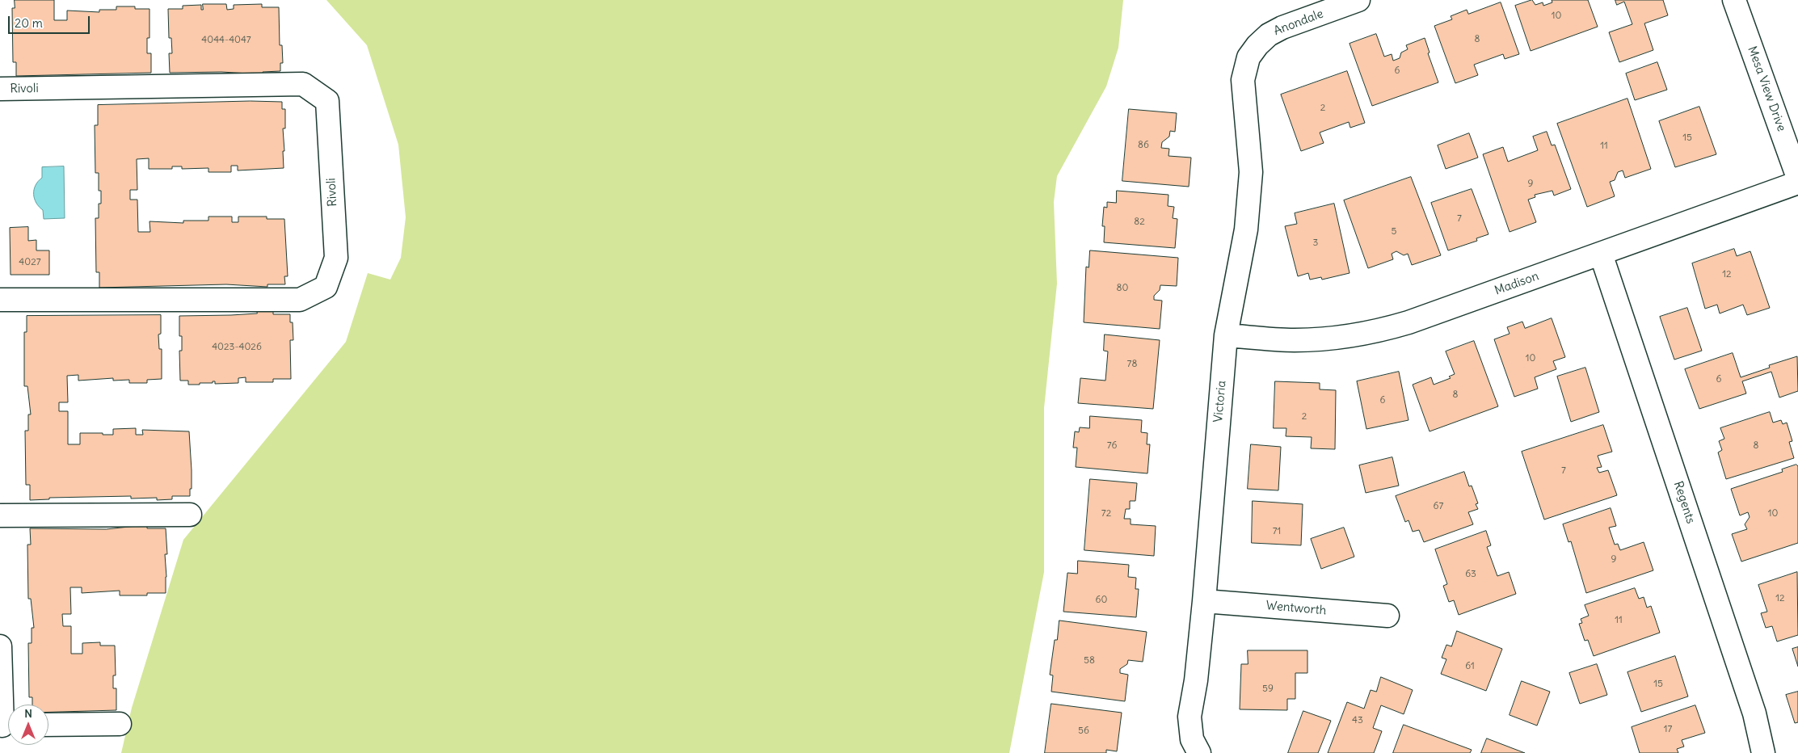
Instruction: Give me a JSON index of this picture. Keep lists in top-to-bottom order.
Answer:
{
  "streets": {
    "street": [
      "Anondale",
      "Rivoli",
      "Mesa View Drive",
      "Madison",
      "Victoria",
      "Regents",
      "Wentworth"
    ]
  },
  "crossings": [
    ["Anondale", "Victoria"],
    ["Madison", "Victoria"],
    ["Madison", "Regents"],
    ["Victoria", "Wentworth"]
  ],
  "house_numbers": [
    "10",
    "8",
    "4044-4047",
    "6",
    "2",
    "15",
    "86",
    "11",
    "9",
    "7",
    "82",
    "5",
    "3",
    "4027",
    "12",
    "80",
    "4023-4026",
    "10",
    "78",
    "6",
    "8",
    "6",
    "2",
    "76",
    "8",
    "7",
    "67",
    "72",
    "10",
    "71",
    "9",
    "63",
    "12",
    "60",
    "11",
    "58",
    "61",
    "15",
    "59",
    "43",
    "17",
    "56"
  ],
  "scale_bar": "20 m",
  "north": "top"
}
